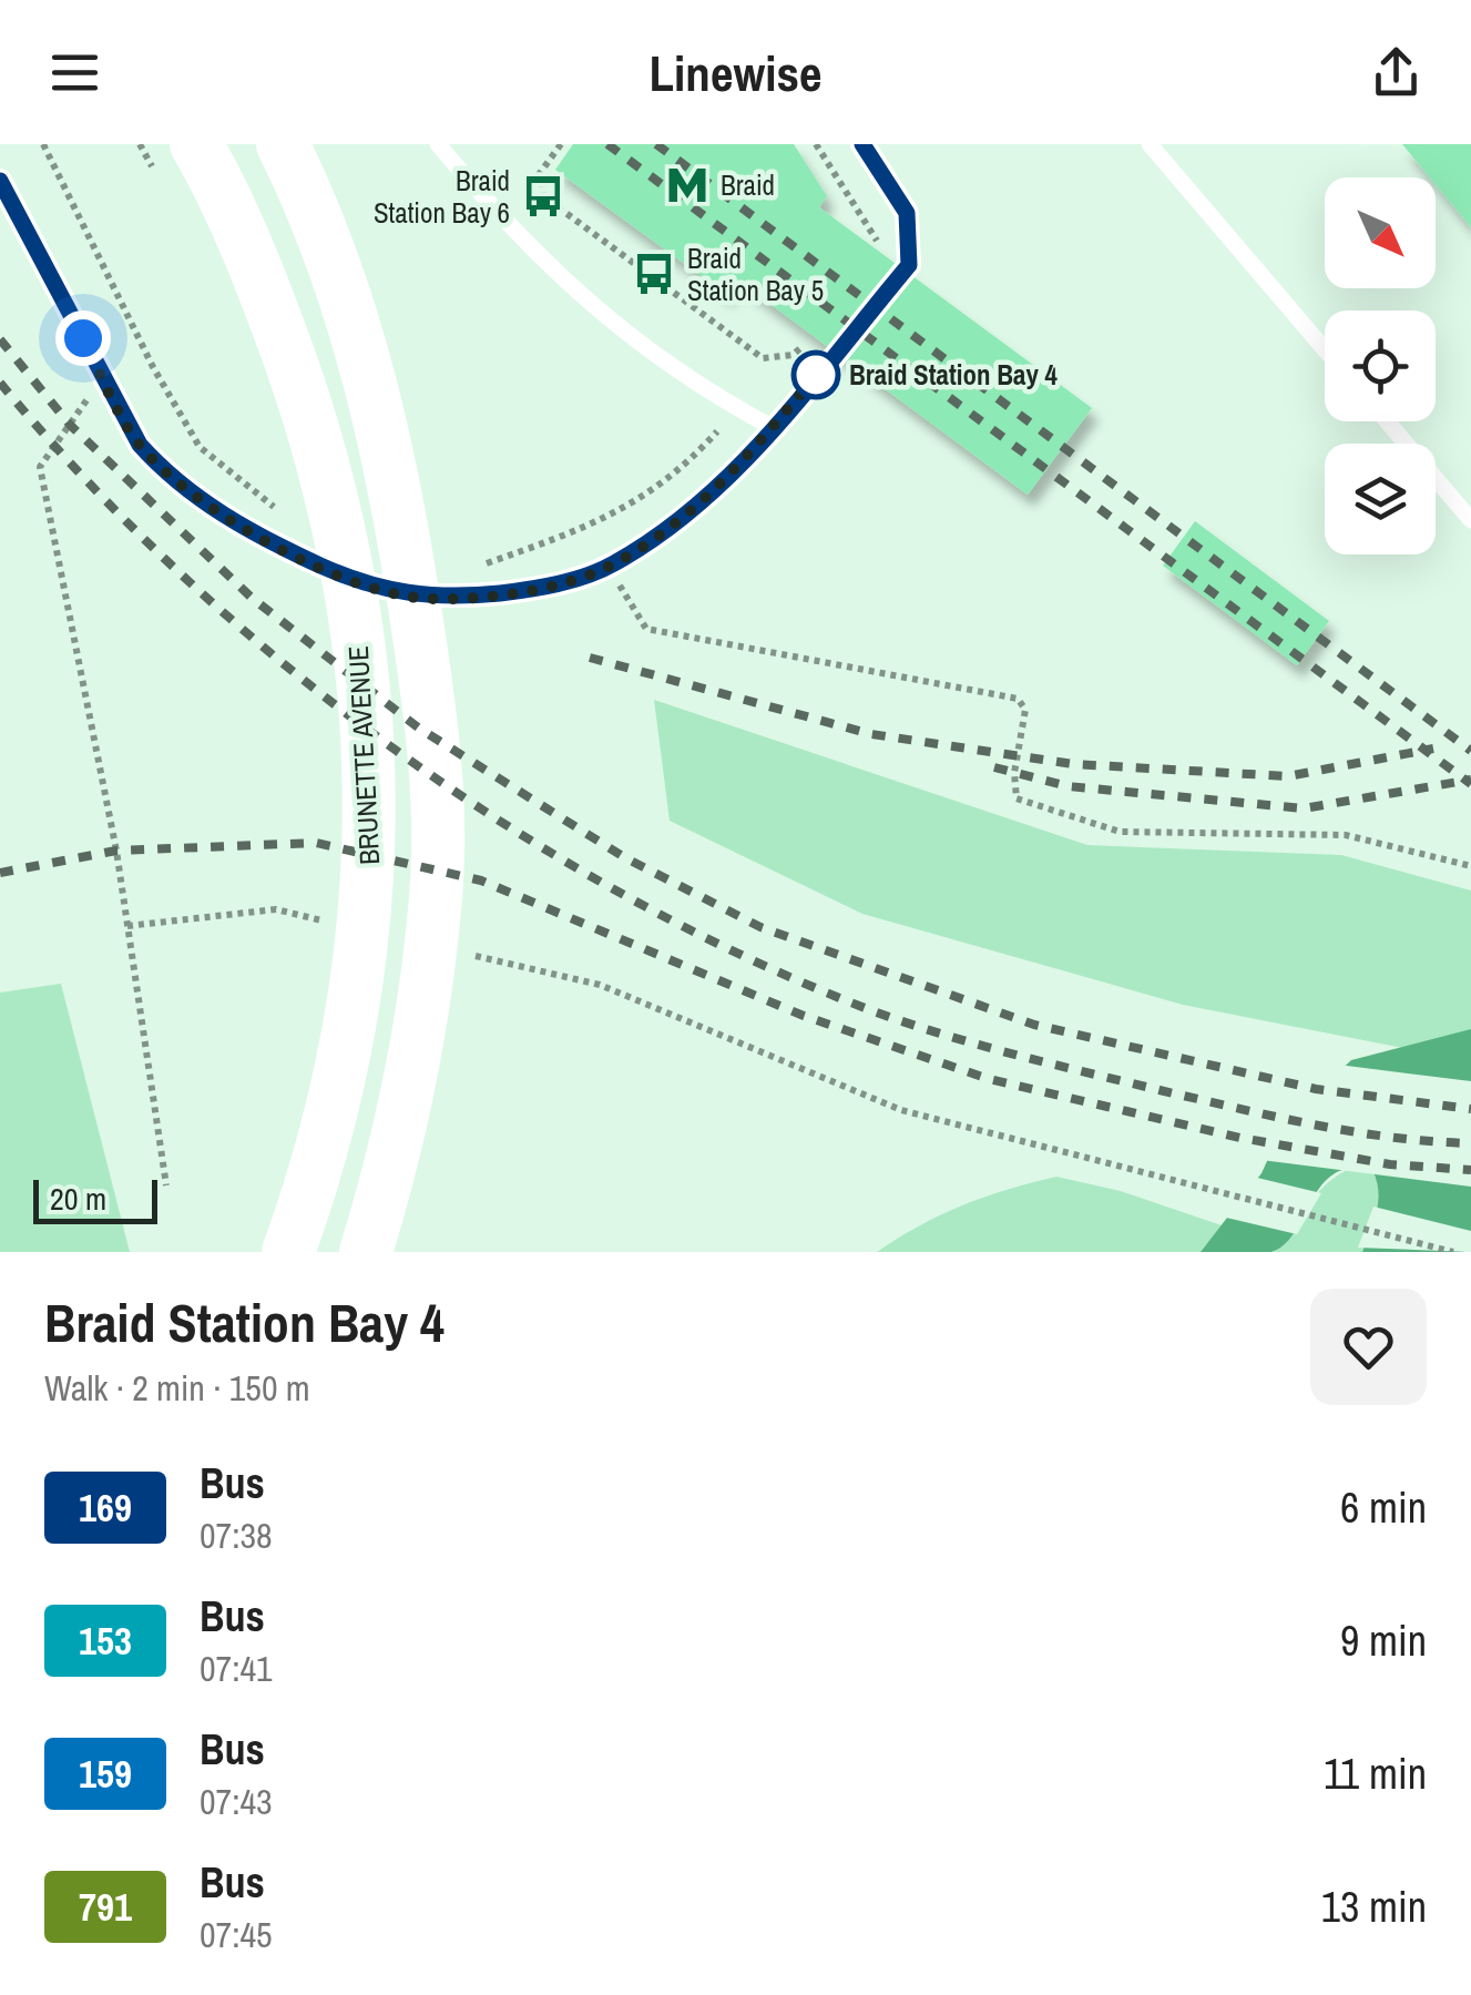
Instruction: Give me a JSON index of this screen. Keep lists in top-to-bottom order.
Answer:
{
  "streets": {
    "main road": ["BRUNETTE AVENUE"]
  },
  "places": {
    "metro station": ["Braid"],
    "bus stop": ["Braid Station Bay 6", "Braid Station Bay 5"],
    "other": ["Braid Station Bay 4"]
  },
  "lines": ["bus line 169"],
  "scale_bar": "20 m",
  "north": "bottom right",
  "page": {
    "header": "Linewise",
    "scale": "20 m",
    "heading": ["Braid Station Bay 4", "Walk · 2 min · 150 m"],
    "list": [
      {
        "mark": "169",
        "name": "Bus",
        "note": "07:38",
        "value": "6 min"
      },
      {
        "mark": "153",
        "name": "Bus",
        "note": "07:41",
        "value": "9 min"
      },
      {
        "mark": "159",
        "name": "Bus",
        "note": "07:43",
        "value": "11 min"
      },
      {
        "mark": "791",
        "name": "Bus",
        "note": "07:45",
        "value": "13 min"
      }
    ]
  }
}
